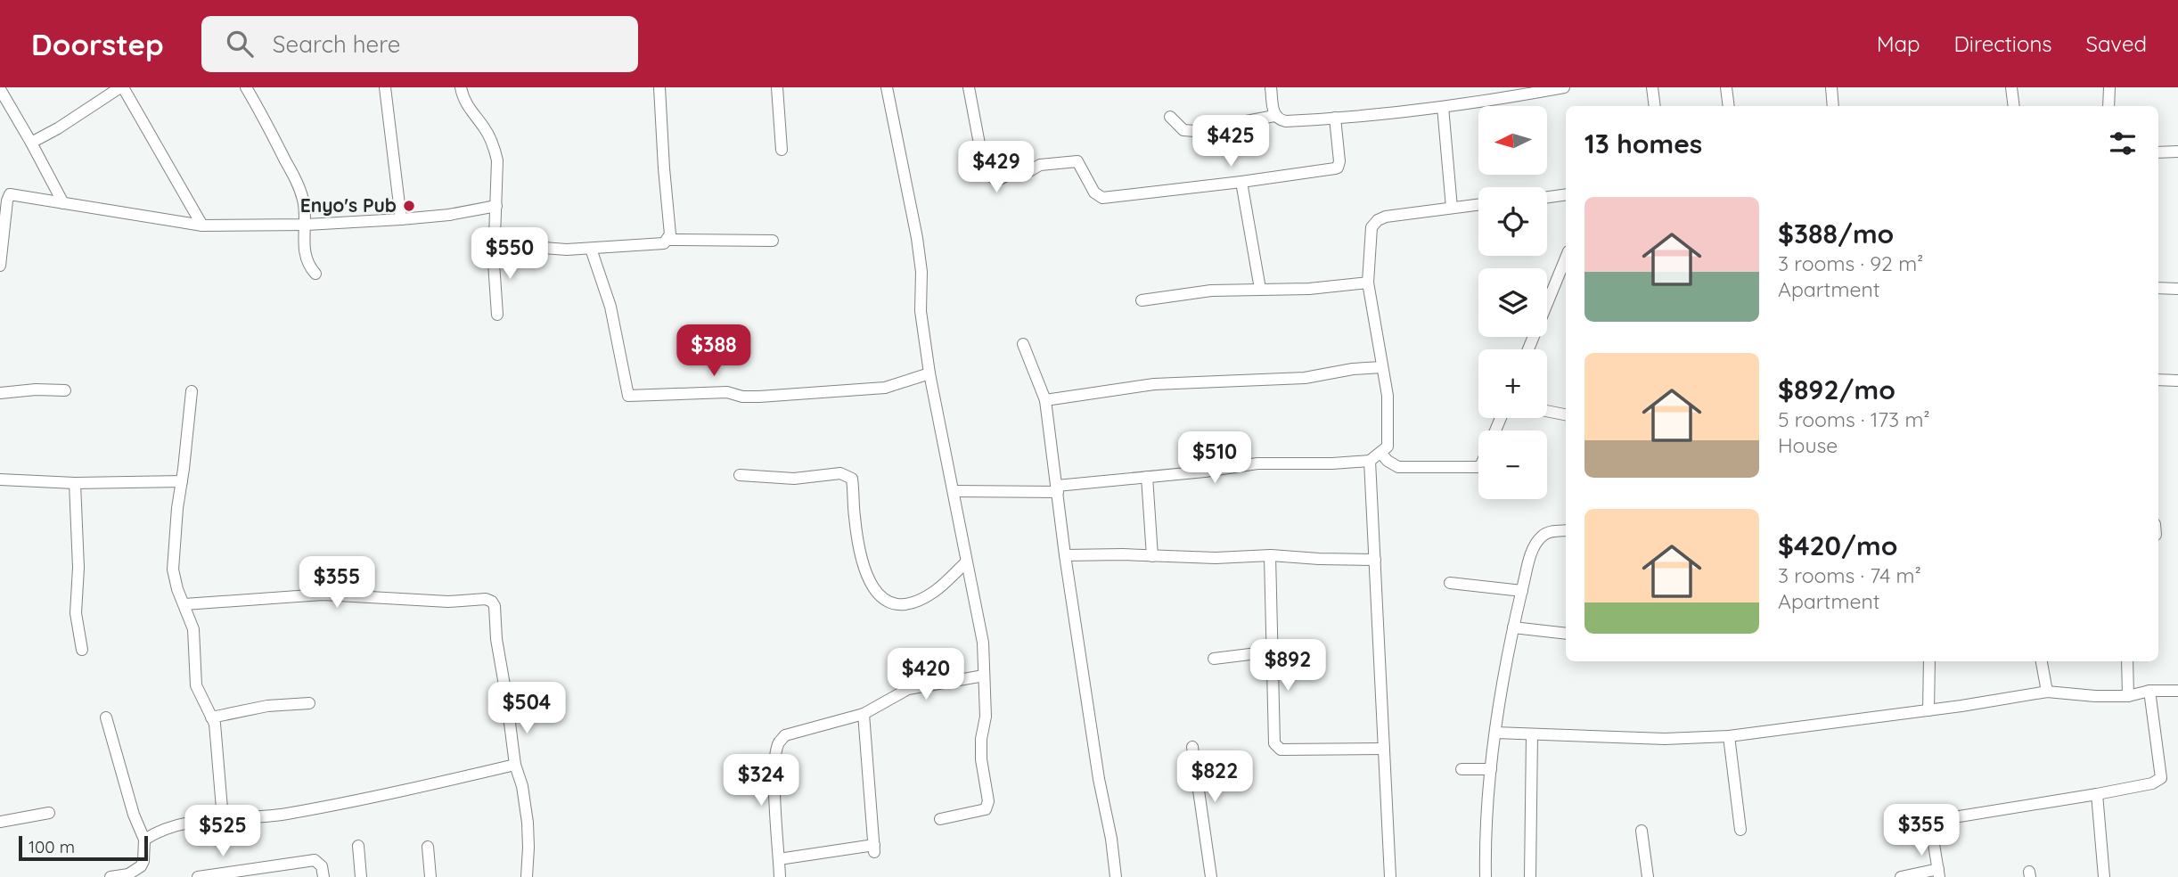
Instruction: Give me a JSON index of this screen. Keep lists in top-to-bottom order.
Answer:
{
  "places": ["Enyo's Pub"],
  "scale_bar": "100 m",
  "north": "left",
  "page": {
    "header": "Doorstep",
    "search": "Search here",
    "nav": ["Map", "Directions", "Saved"],
    "map_buttons": ["+", "−"],
    "heading": "13 homes",
    "price": [
      "$425",
      "$429",
      "$550",
      "$388",
      "$510",
      "$355",
      "$892",
      "$420",
      "$504",
      "$822",
      "$324",
      "$355",
      "$525"
    ],
    "list": [
      {
        "name": "$388/mo",
        "note": "3 rooms · 92 m² · Apartment"
      },
      {
        "name": "$892/mo",
        "note": "5 rooms · 173 m² · House"
      },
      {
        "name": "$420/mo",
        "note": "3 rooms · 74 m² · Apartment"
      }
    ],
    "scale": "100 m"
  }
}
